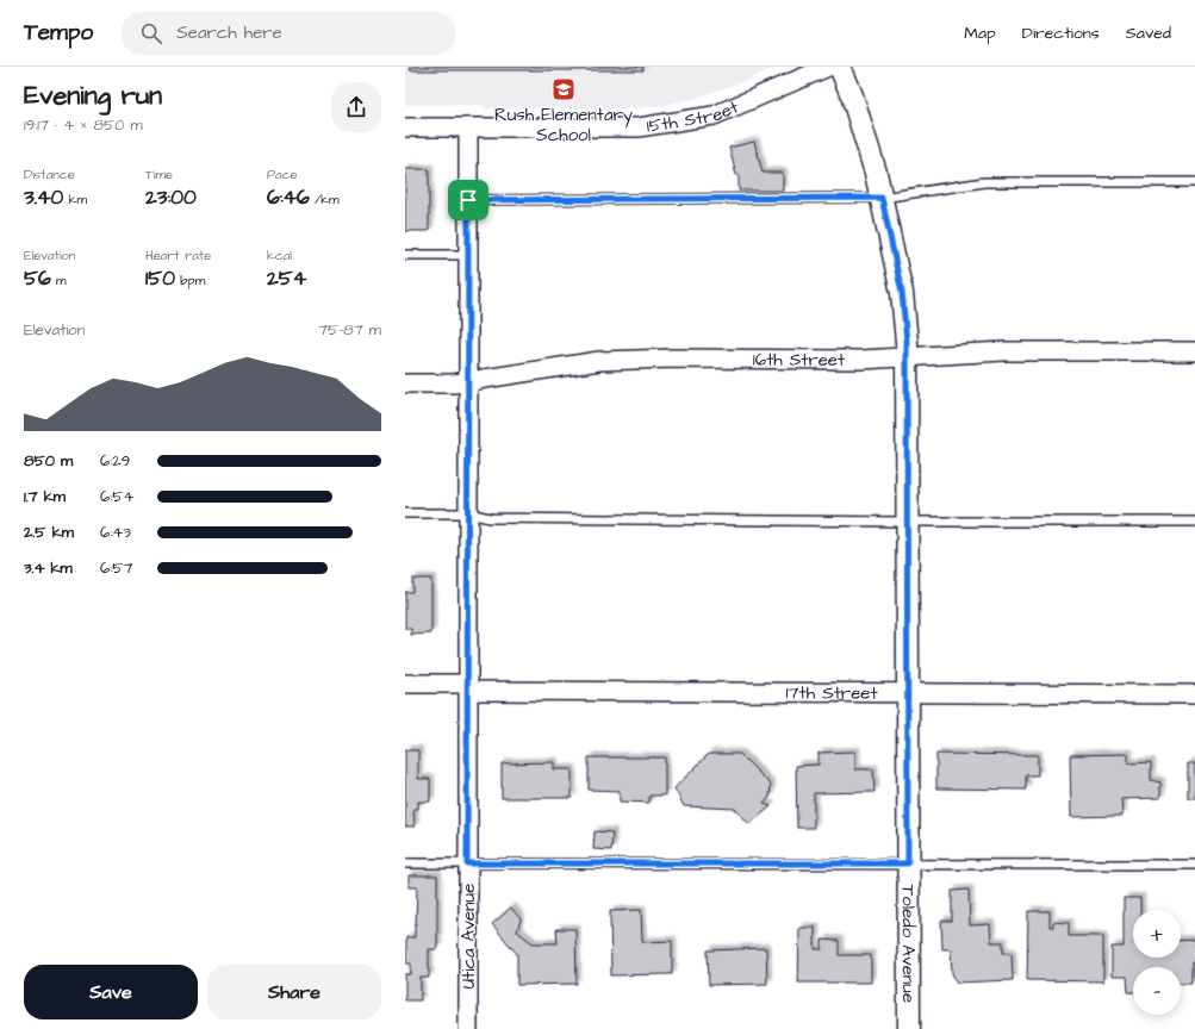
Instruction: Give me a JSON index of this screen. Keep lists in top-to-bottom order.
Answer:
{
  "streets": {
    "street": [
      "15th Street",
      "16th Street",
      "17th Street",
      "Utica Avenue",
      "Toledo Avenue"
    ]
  },
  "crossings": [
    ["15th Street", "Utica Avenue"],
    ["16th Street", "Utica Avenue"],
    ["16th Street", "Toledo Avenue"],
    ["17th Street", "Utica Avenue"],
    ["17th Street", "Toledo Avenue"]
  ],
  "places": {
    "school or university": ["Rush Elementary School"]
  },
  "page": {
    "header": "Tempo",
    "search": "Search here",
    "nav": ["Map", "Directions", "Saved"],
    "heading": ["Evening run", "19:17 · 4 × 850 m"],
    "stats": [
      ["Distance", "3.40 km"],
      ["Time", "23:00"],
      ["Pace", "6:46 /km"],
      ["Elevation", "56 m"],
      ["Heart rate", "150 bpm"],
      ["kcal", "254"]
    ],
    "chart": ["Elevation", "75–87 m"],
    "list": [
      {
        "name": "850 m",
        "note": "6:29"
      },
      {
        "name": "1.7 km",
        "note": "6:54"
      },
      {
        "name": "2.5 km",
        "note": "6:43"
      },
      {
        "name": "3.4 km",
        "note": "6:57"
      }
    ],
    "map_buttons": ["+", "−"],
    "buttons": ["Save", "Share"]
  }
}
